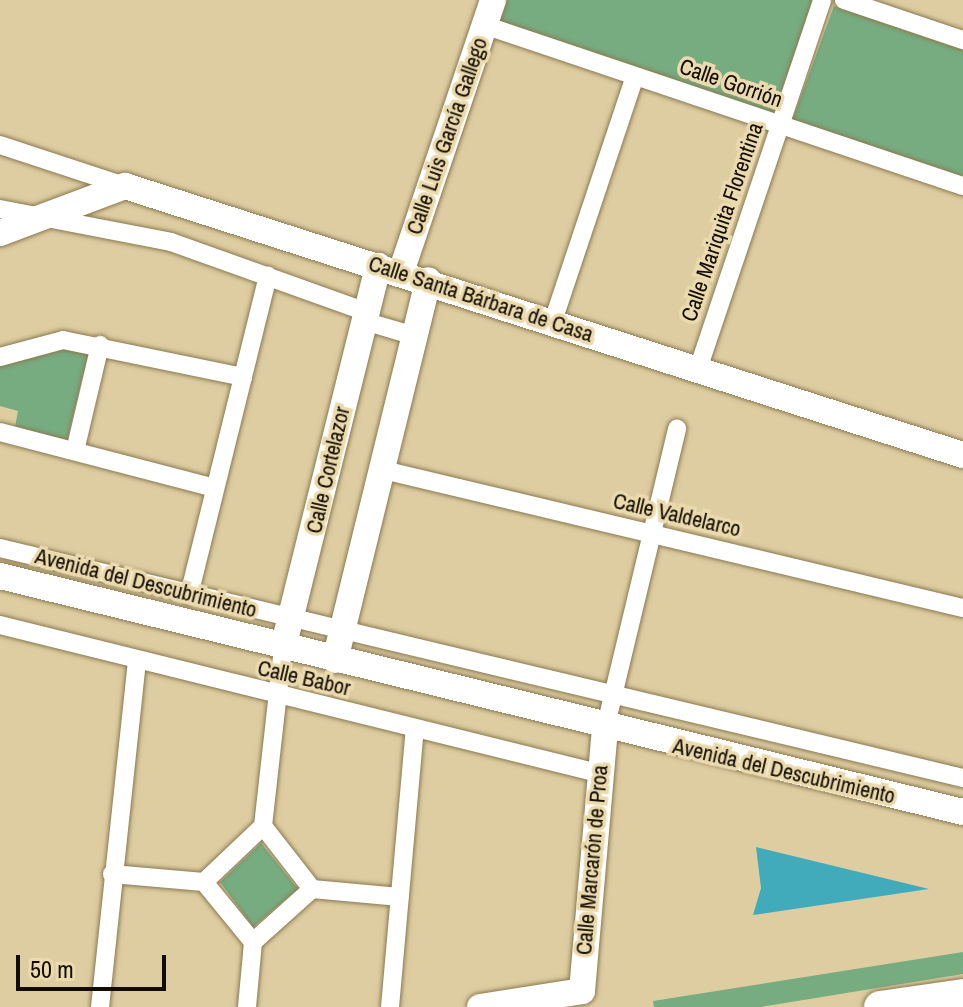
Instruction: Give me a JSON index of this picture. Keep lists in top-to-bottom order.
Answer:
{
  "streets": {
    "street": [
      "Calle Gorrión",
      "Calle Luis García Gallego",
      "Calle Mariquita Florentina",
      "Calle Santa Bárbara de Casa",
      "Calle Cortelazor",
      "Calle Valdelarco",
      "Avenida del Descubrimiento",
      "Calle Babor",
      "Calle Marcarón de Proa"
    ]
  },
  "crossings": [
    ["Calle Gorrión", "Calle Luis García Gallego"],
    ["Calle Gorrión", "Calle Mariquita Florentina"],
    ["Calle Luis García Gallego", "Calle Santa Bárbara de Casa"],
    ["Calle Luis García Gallego", "Calle Cortelazor"],
    ["Calle Mariquita Florentina", "Calle Santa Bárbara de Casa"],
    ["Calle Santa Bárbara de Casa", "Calle Cortelazor"],
    ["Calle Cortelazor", "Avenida del Descubrimiento"],
    ["Avenida del Descubrimiento", "Calle Marcarón de Proa"],
    ["Calle Babor", "Calle Marcarón de Proa"]
  ],
  "scale_bar": "50 m"
}
